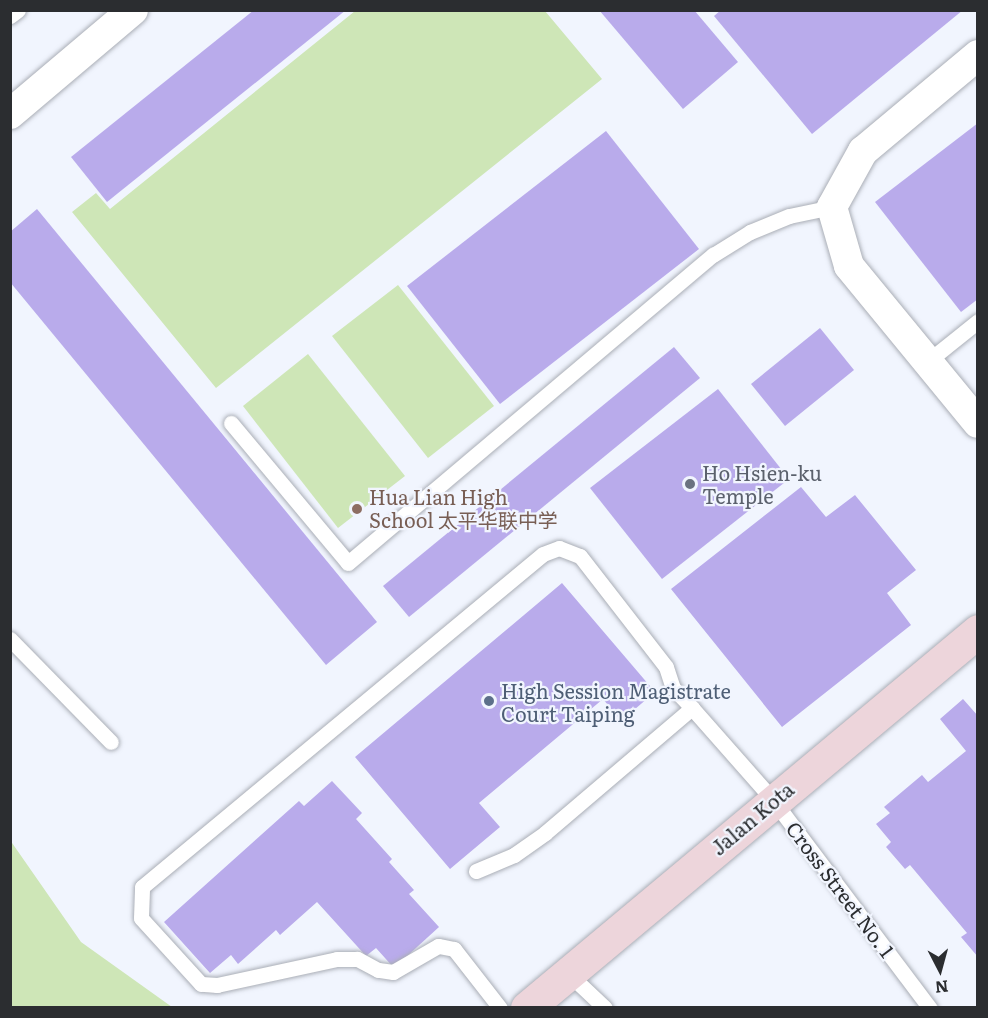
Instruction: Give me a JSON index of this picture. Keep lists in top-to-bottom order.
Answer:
{
  "streets": {
    "main road": ["Jalan Kota"],
    "lane": ["Cross Street No. 1"]
  },
  "crossings": [
    ["Jalan Kota", "Cross Street No. 1"]
  ],
  "places": ["Ho Hsien-ku Temple", "Hua Lian High School 太平华联中学", "High Session Magistrate Court Taiping"],
  "north": "bottom"
}
